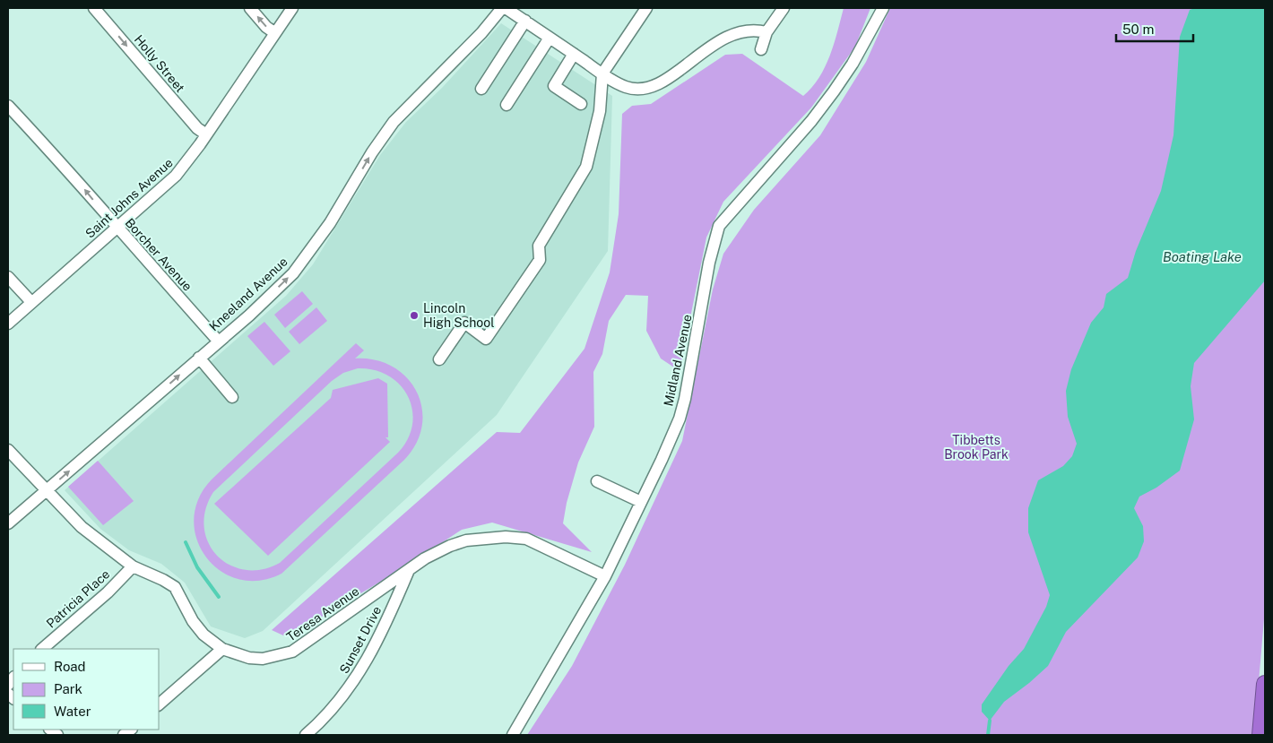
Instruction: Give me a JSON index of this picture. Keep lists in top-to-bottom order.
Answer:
{
  "streets": {
    "street": [
      "Holly Street",
      "Saint Johns Avenue",
      "Borcher Avenue",
      "Kneeland Avenue",
      "Midland Avenue",
      "Patricia Place",
      "Teresa Avenue",
      "Sunset Drive"
    ]
  },
  "crossings": [
    ["Holly Street", "Saint Johns Avenue"],
    ["Saint Johns Avenue", "Borcher Avenue"],
    ["Borcher Avenue", "Kneeland Avenue"],
    ["Kneeland Avenue", "Teresa Avenue"],
    ["Midland Avenue", "Teresa Avenue"],
    ["Patricia Place", "Teresa Avenue"],
    ["Teresa Avenue", "Sunset Drive"]
  ],
  "one_way": ["Holly Street", "Borcher Avenue", "Kneeland Avenue"],
  "water": ["Boating Lake"],
  "parks": ["Tibbetts Brook Park"],
  "places": ["Lincoln High School"],
  "legend": ["Road", "Park", "Water"],
  "scale_bar": "50 m"
}
